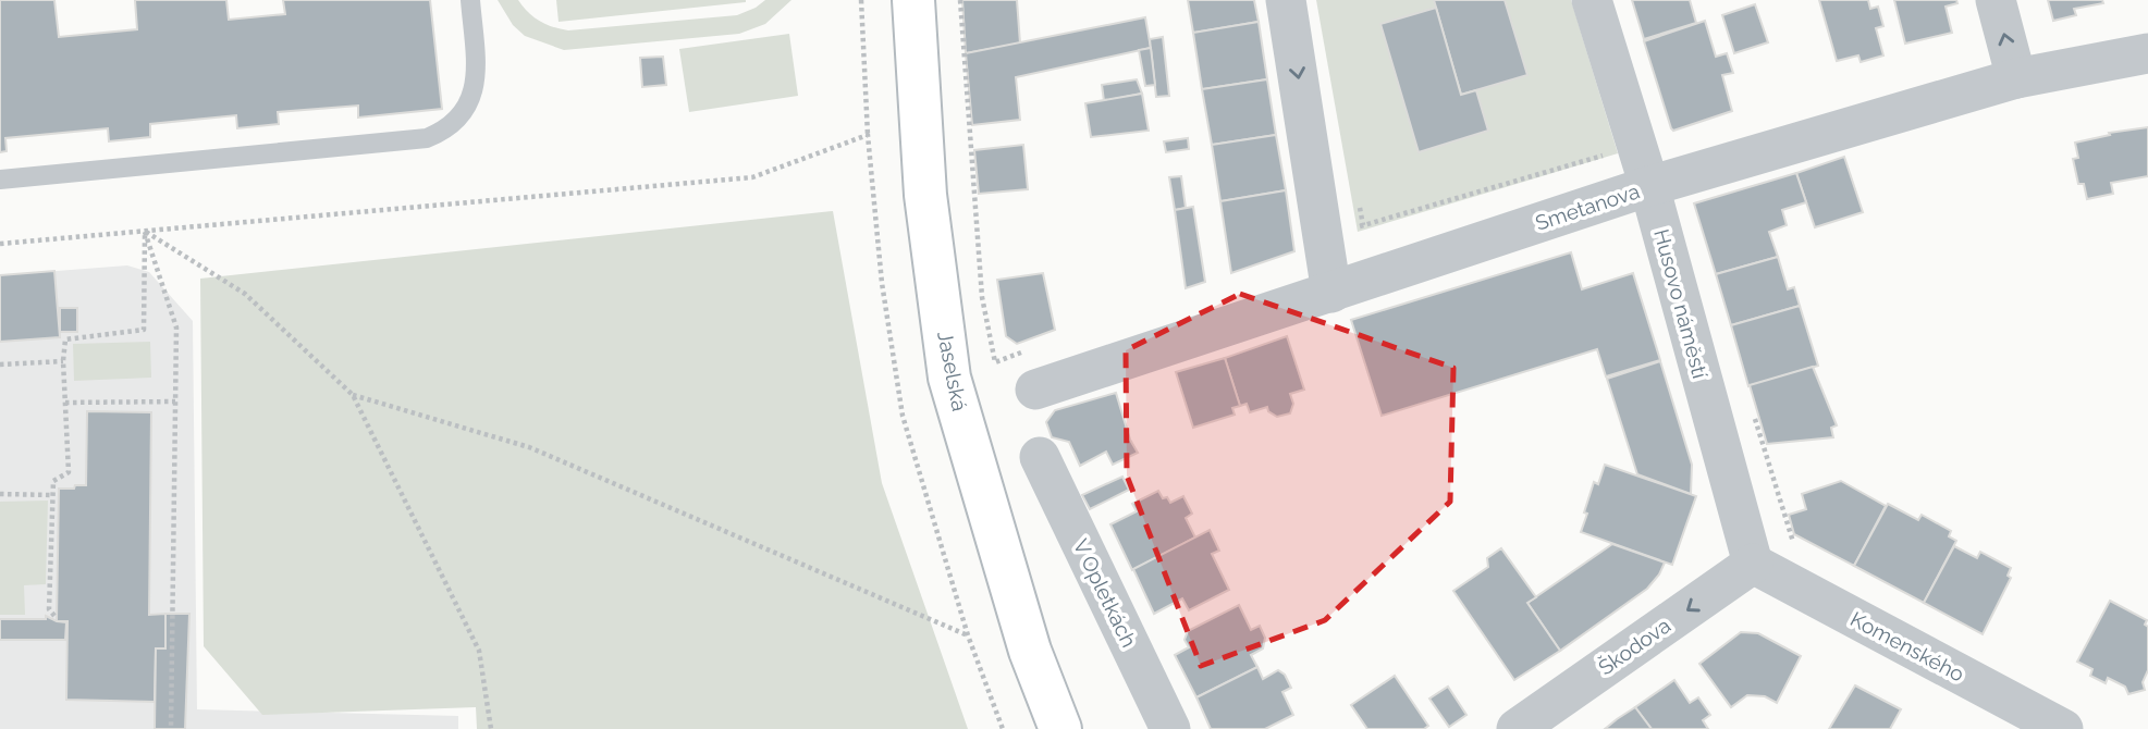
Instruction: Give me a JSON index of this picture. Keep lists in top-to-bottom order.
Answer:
{
  "streets": {
    "street": [
      "Smetanova",
      "Husovo náměstí",
      "Jaselská",
      "V Opletkách",
      "Škodova",
      "Komenského"
    ]
  },
  "crossings": [
    ["Smetanova", "Husovo náměstí"],
    ["Husovo náměstí", "Škodova"],
    ["Husovo náměstí", "Komenského"],
    ["Škodova", "Komenského"]
  ],
  "one_way": ["Škodova"]
}
